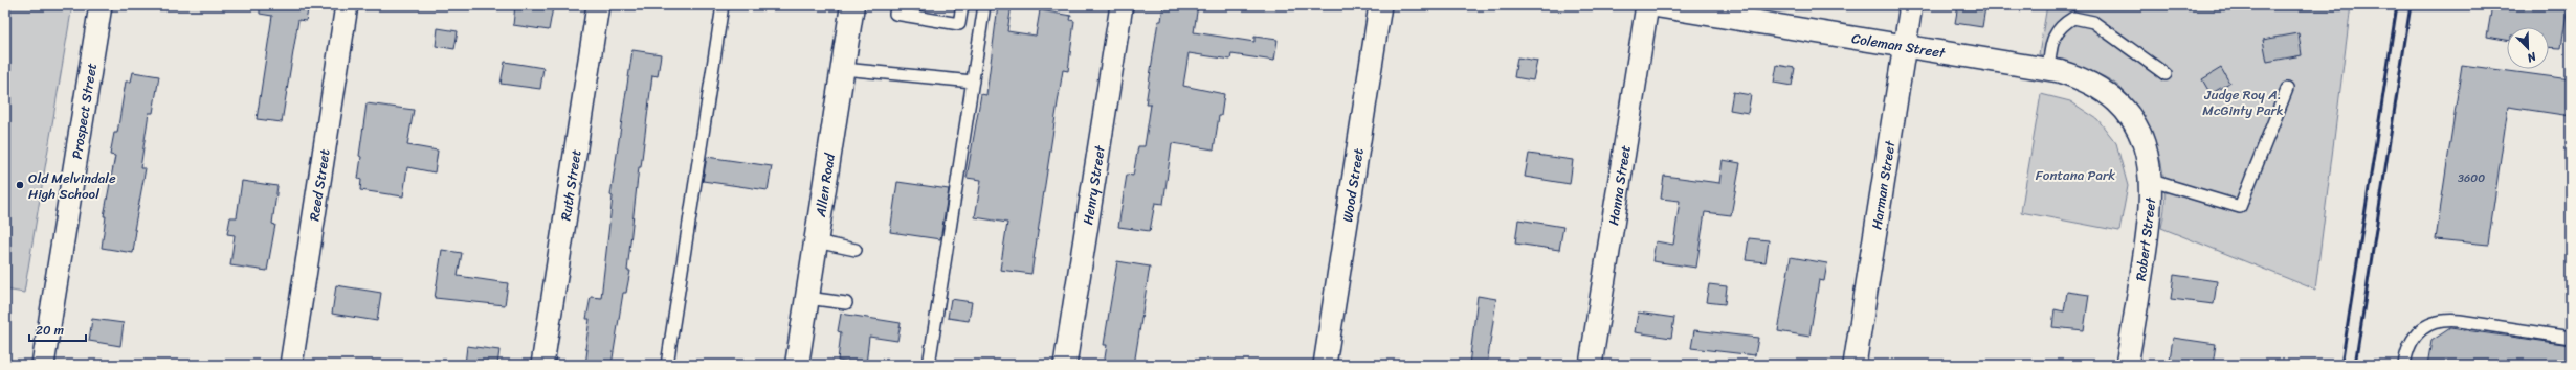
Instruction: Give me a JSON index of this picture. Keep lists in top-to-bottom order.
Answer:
{
  "streets": {
    "main road": ["Allen Road"],
    "street": [
      "Coleman Street",
      "Prospect Street",
      "Reed Street",
      "Ruth Street",
      "Henry Street",
      "Wood Street",
      "Hanna Street",
      "Harman Street",
      "Robert Street"
    ]
  },
  "crossings": [
    ["Coleman Street", "Harman Street"],
    ["Coleman Street", "Robert Street"]
  ],
  "parks": ["Judge Roy A. McGinty Park", "Fontana Park"],
  "places": ["Old Melvindale High School"],
  "house_numbers": ["3600"],
  "scale_bar": "20 m",
  "north": "bottom right"
}
